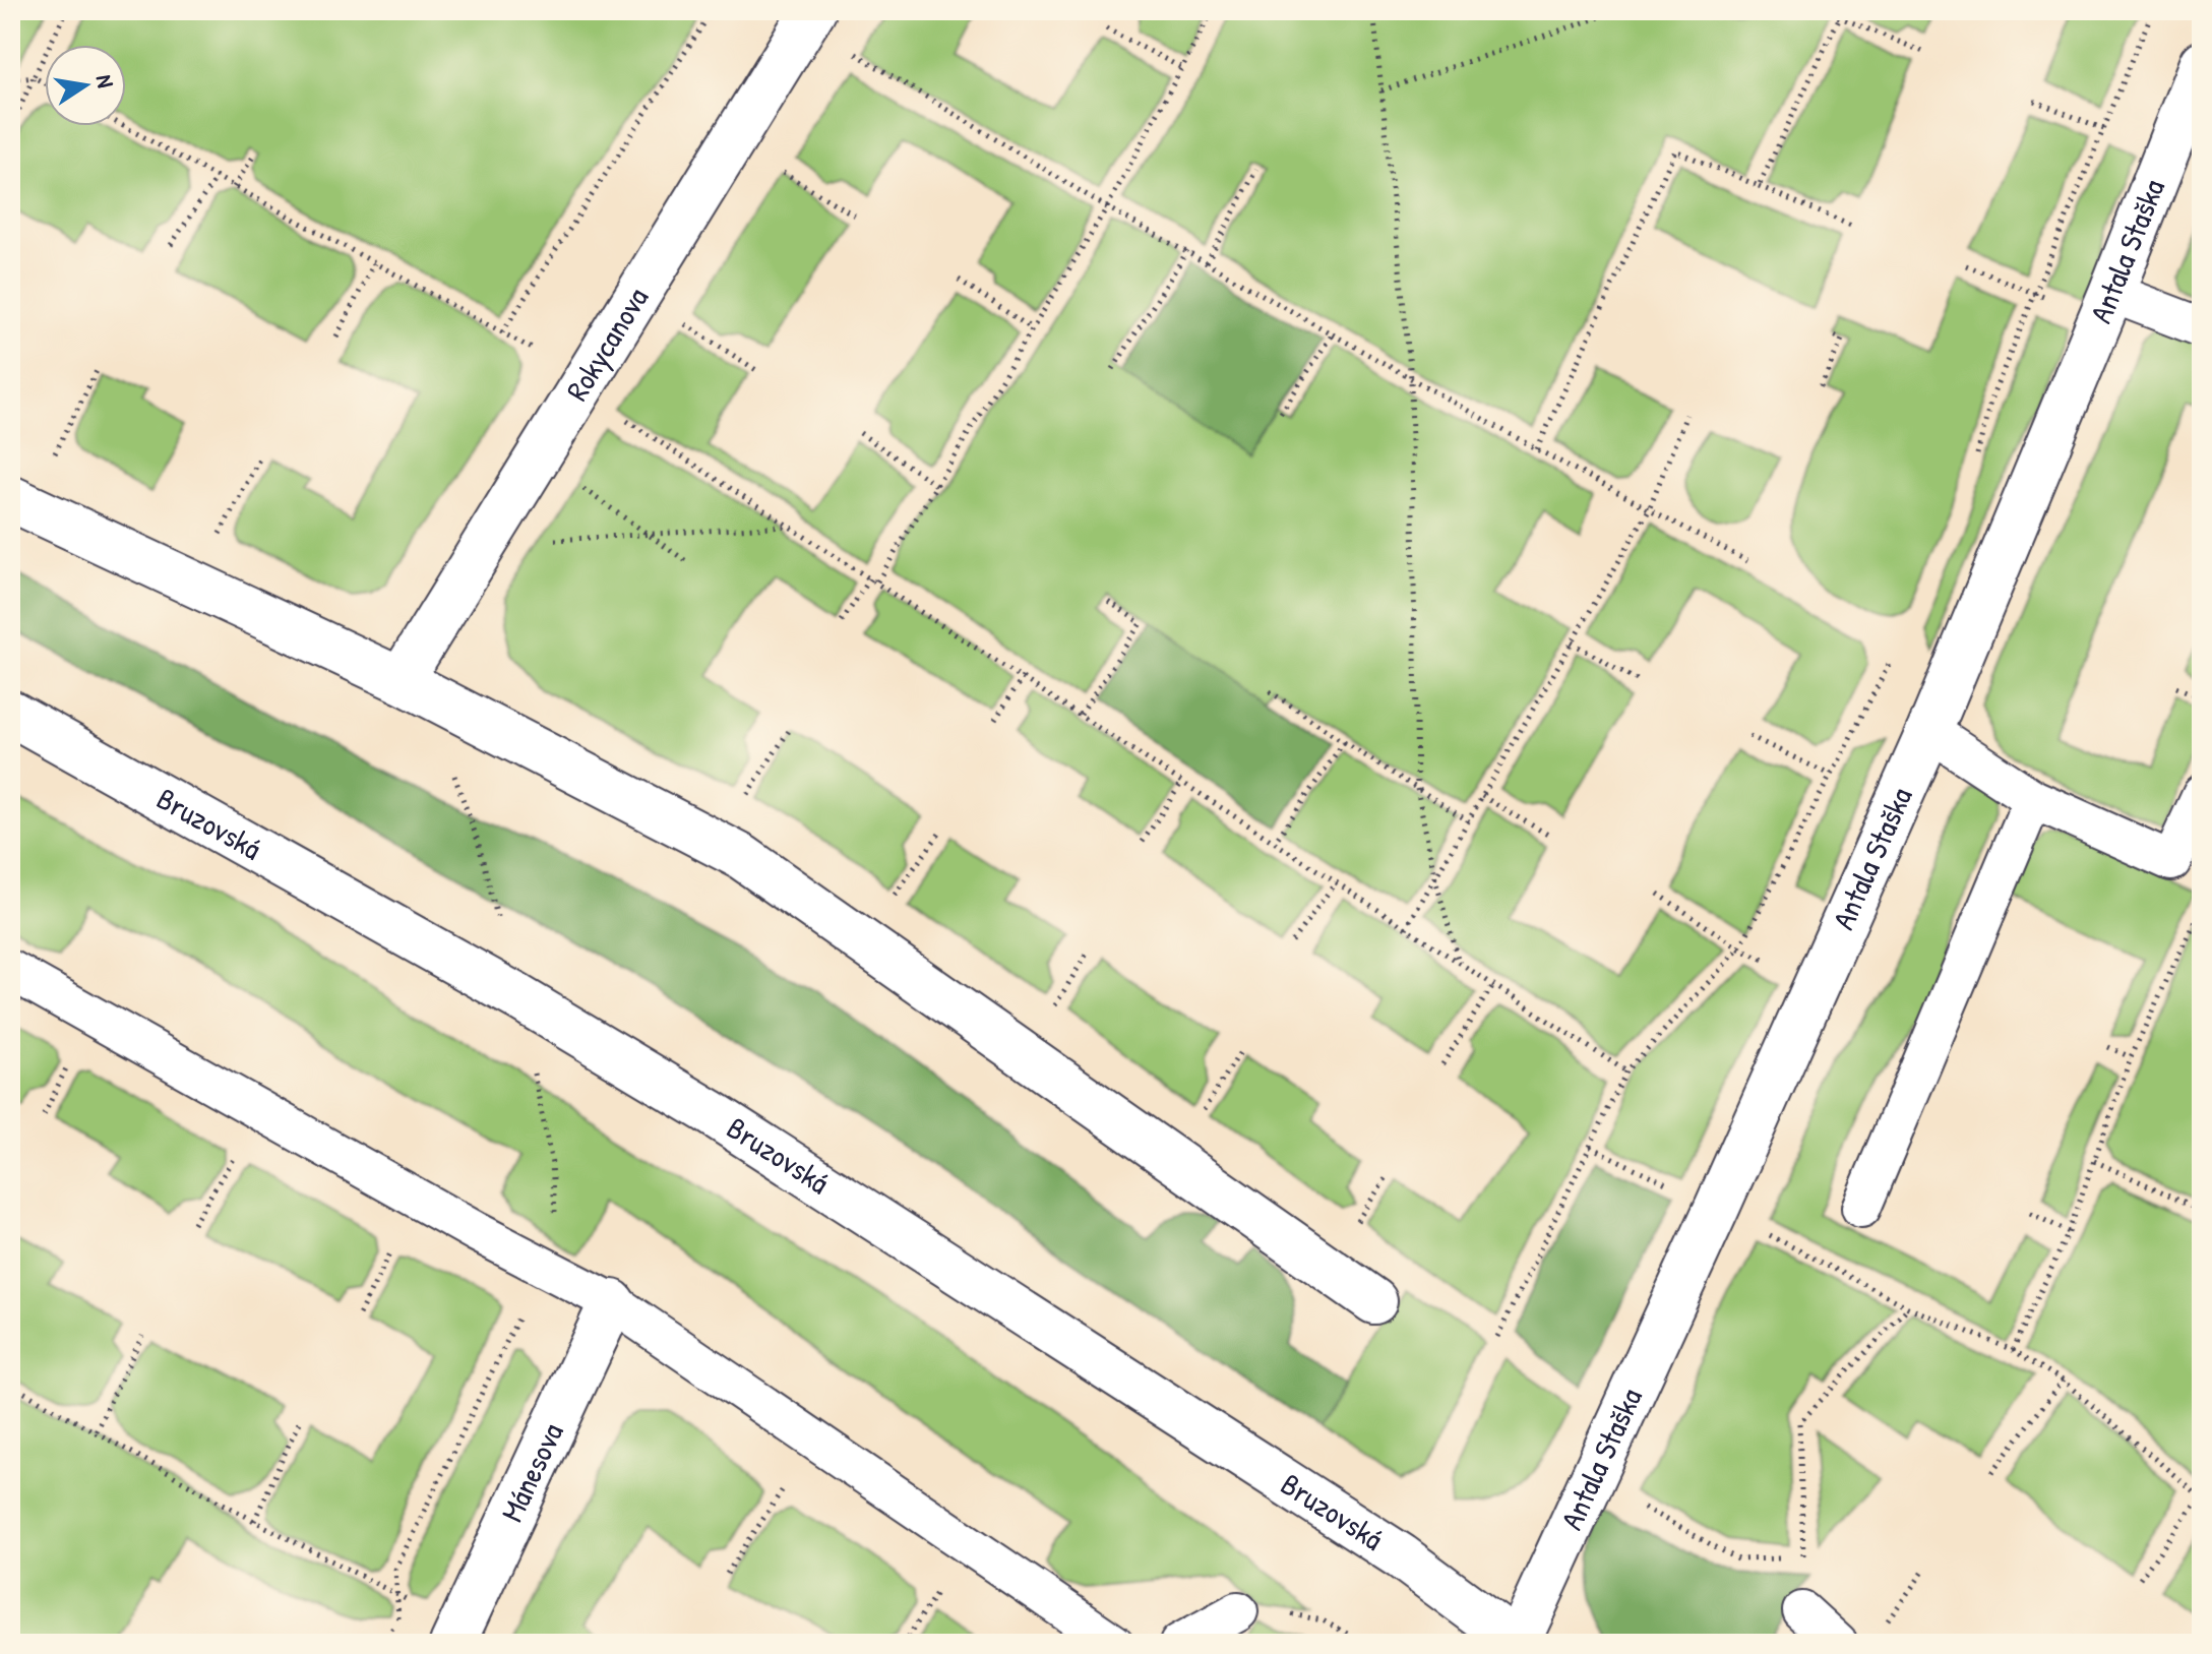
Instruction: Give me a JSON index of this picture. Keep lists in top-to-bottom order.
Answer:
{
  "streets": {
    "street": [
      "Antala Staška",
      "Rokycanova",
      "Bruzovská",
      "Mánesova"
    ]
  },
  "crossings": [
    ["Antala Staška", "Bruzovská"]
  ],
  "north": "right"
}
